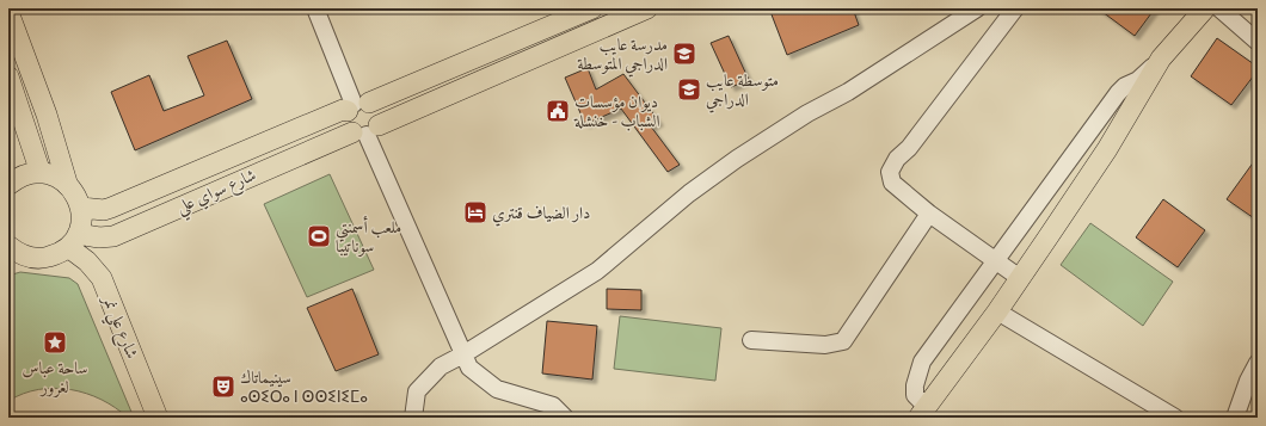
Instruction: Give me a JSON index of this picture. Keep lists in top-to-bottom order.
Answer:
{
  "streets": {
    "main road": ["شارع سواي علي", "شارع علي نمر"]
  },
  "crossings": [
    ["شارع سواي علي", "شارع علي نمر"]
  ],
  "places": {
    "school or university": ["مدرسة عايب الدراجي المتوسطة", "متوسطة عايب الدراجي"],
    "public building": ["ديوان مؤسسات الشباب - خنشلة"],
    "hotel": ["دار الضياف قنتري"],
    "sports": ["ملعب أسمنتي سوناتيبا"],
    "place": ["ساحة عباس لغرور"],
    "theatre": ["سينيماتاك ⴰⵙⵉⵔⴰ ⵏ ⵙⵙⵉⵏⵉⵎⴰ"]
  }
}
